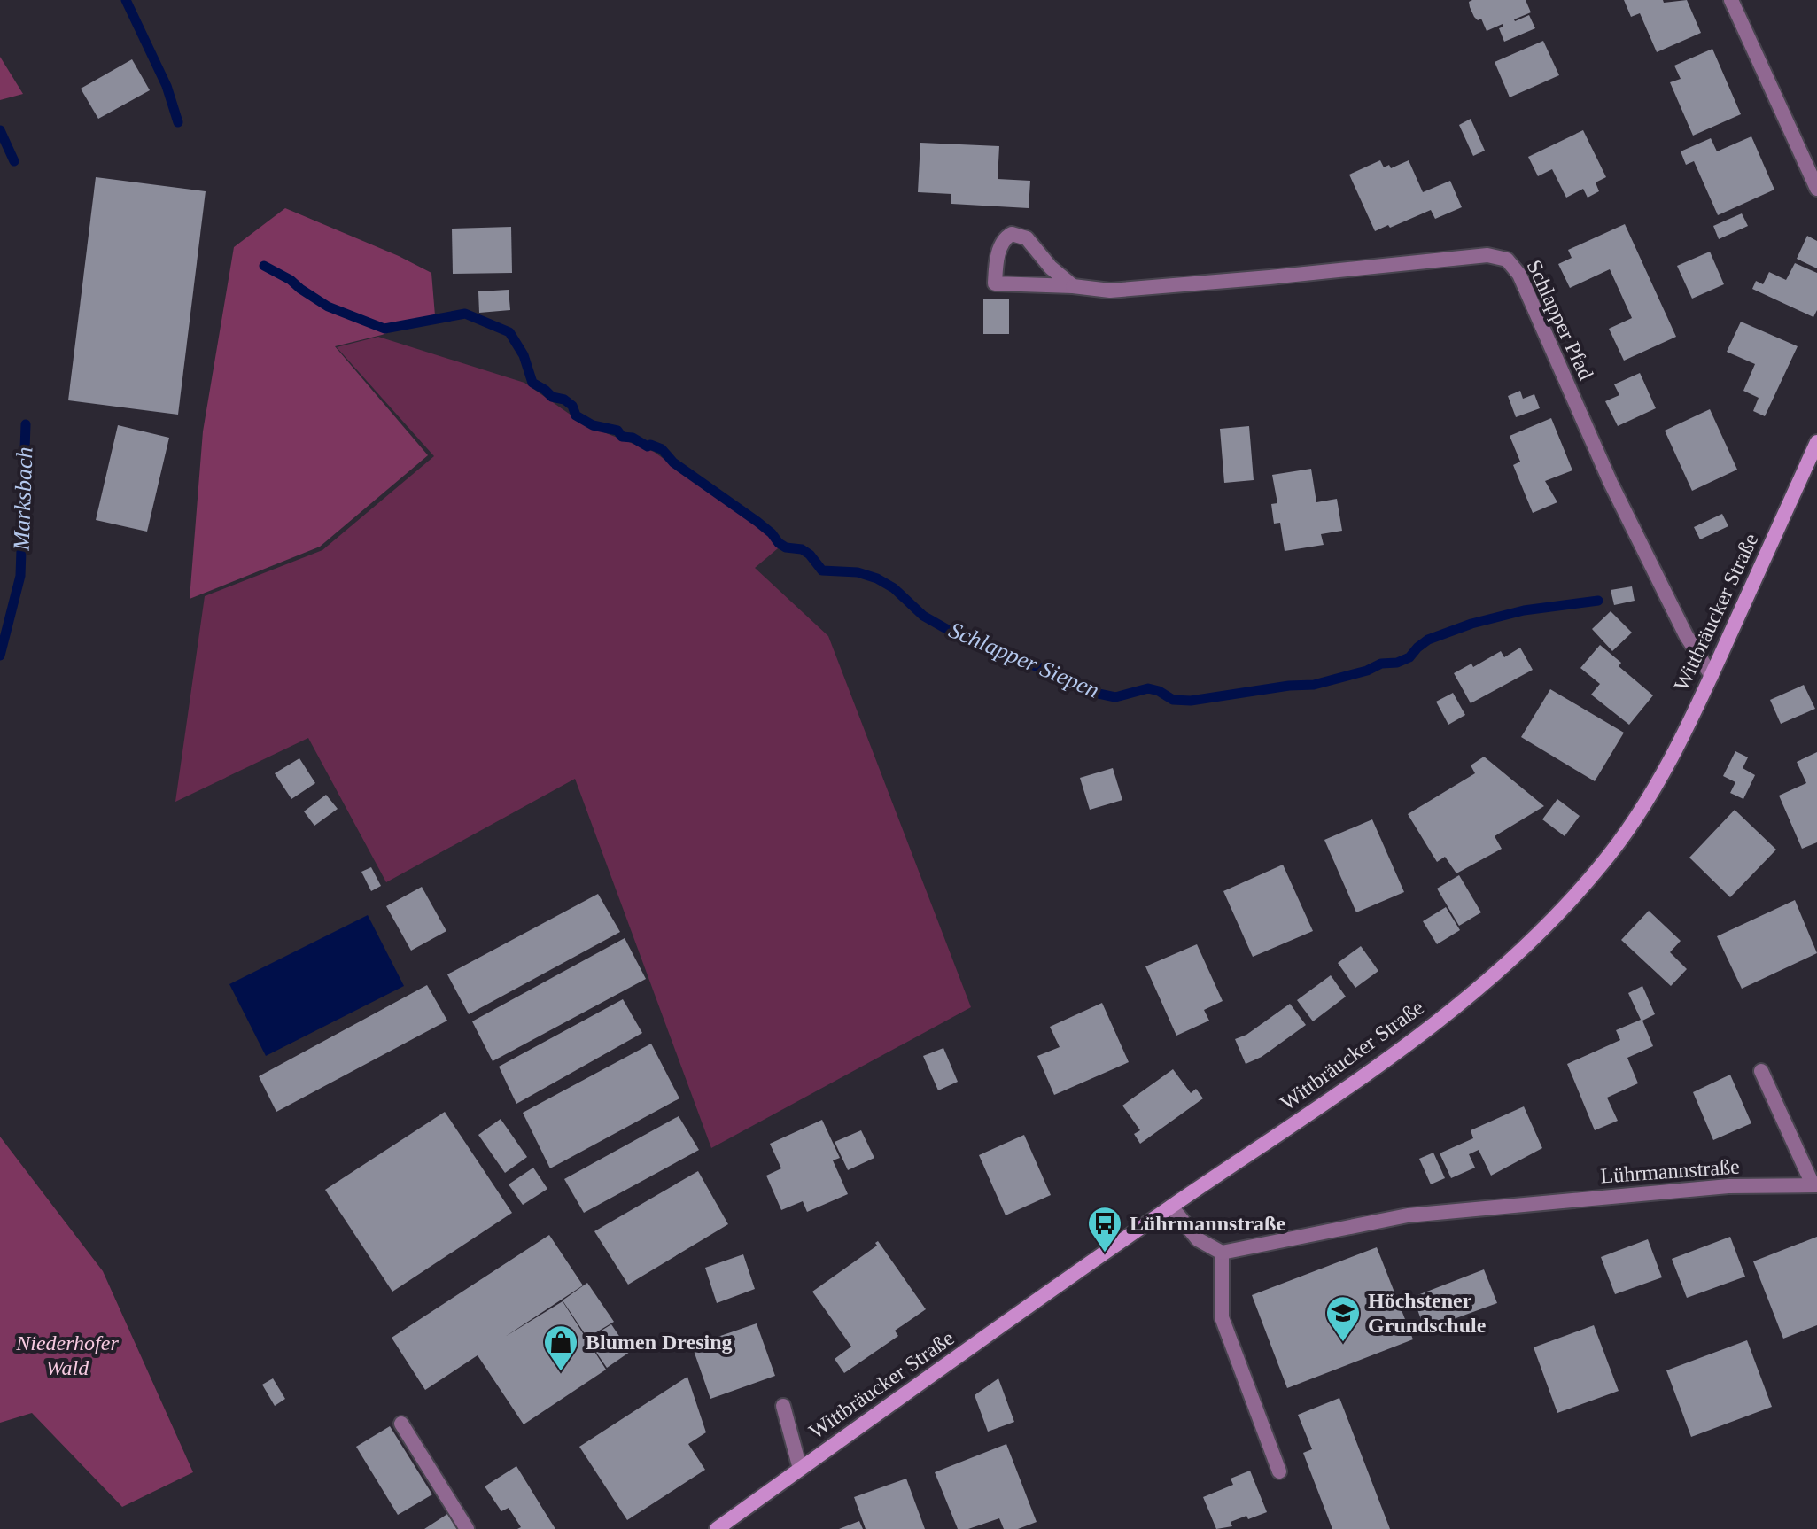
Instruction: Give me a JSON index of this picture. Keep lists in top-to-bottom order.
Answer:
{
  "streets": {
    "main road": ["Wittbräucker Straße"],
    "street": ["Schlapper Pfad", "Lührmannstraße"]
  },
  "crossings": [
    ["Schlapper Pfad", "Wittbräucker Straße"]
  ],
  "water": ["Marksbach", "Schlapper Siepen"],
  "parks": ["Niederhofer Wald"],
  "places": {
    "bus stop": ["Lührmannstraße"],
    "school or university": ["Höchstener Grundschule"],
    "shop": ["Blumen Dresing"]
  }
}
